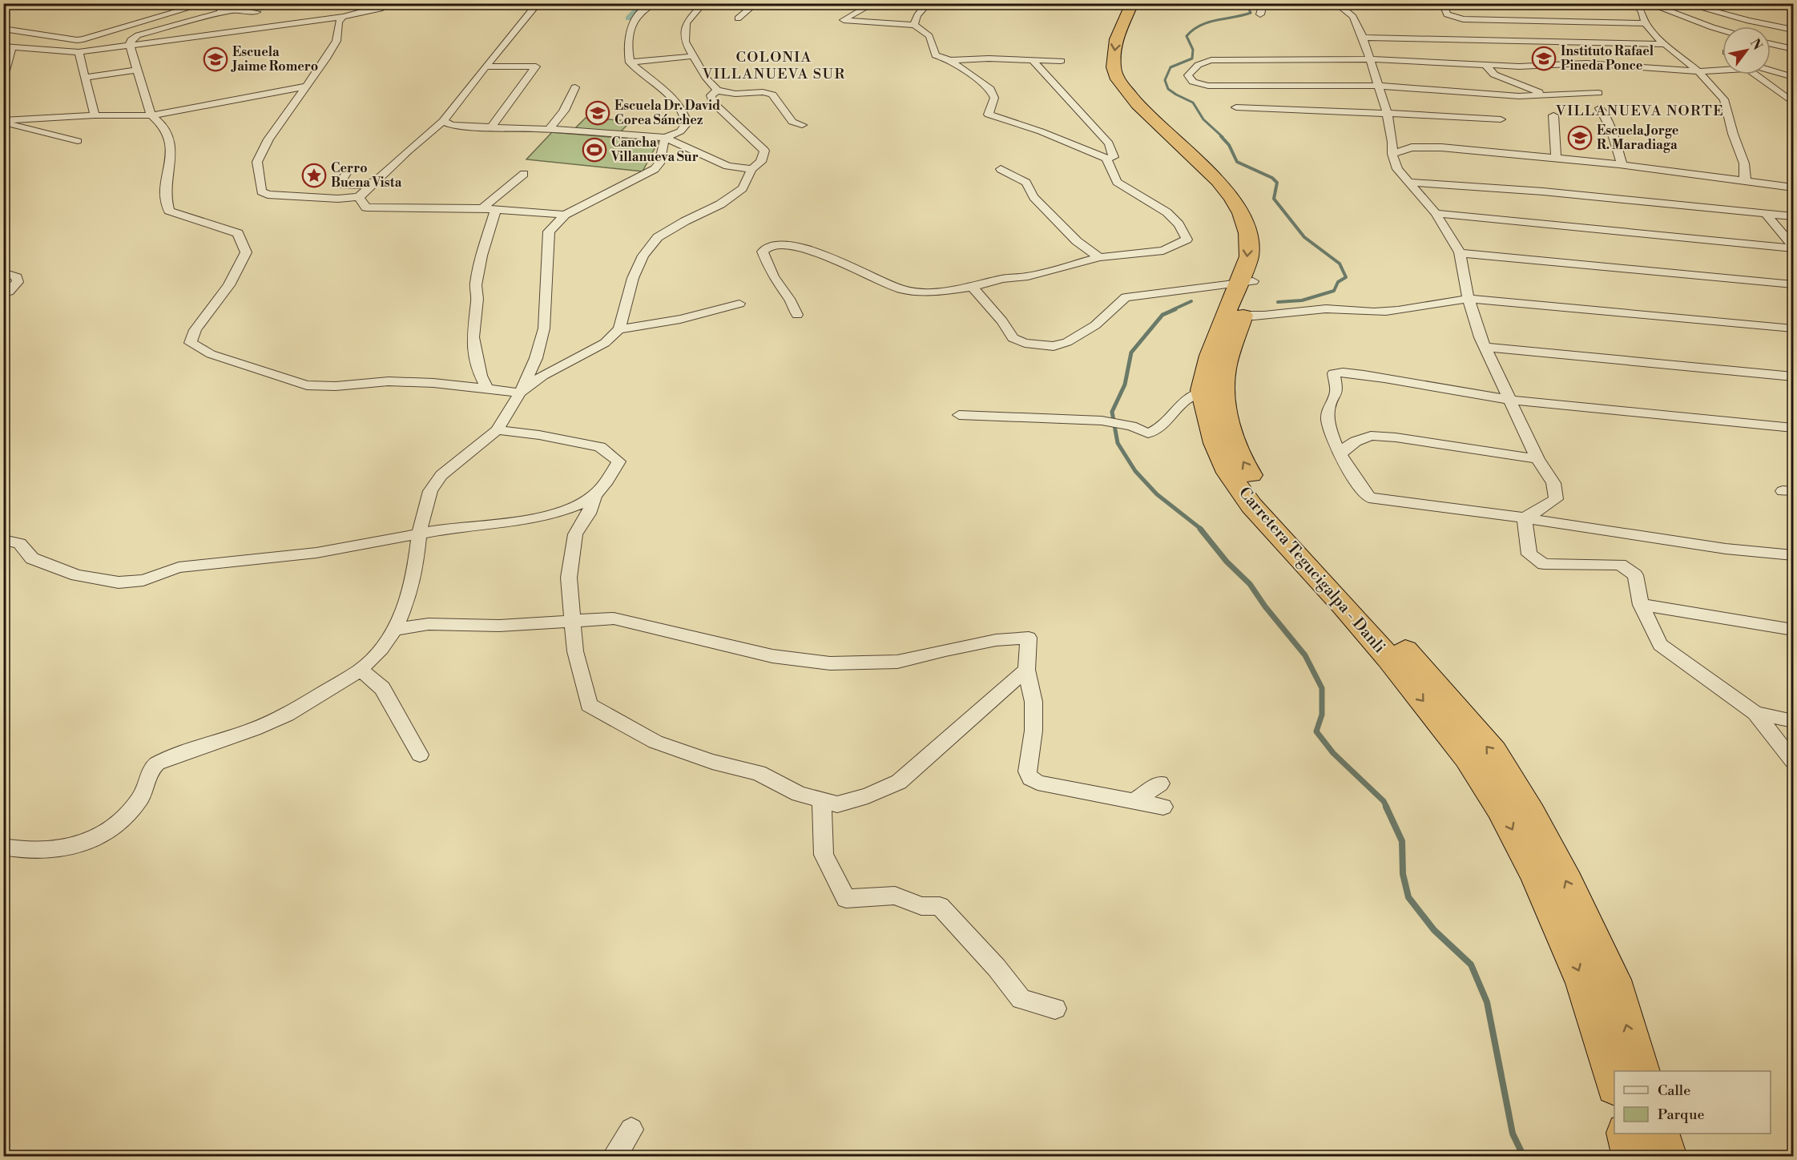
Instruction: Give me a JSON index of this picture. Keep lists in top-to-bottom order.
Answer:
{
  "streets": {
    "highway": ["Carretera Tegucigalpa - Danli"]
  },
  "districts": ["COLONIA VILLANUEVA SUR", "VILLANUEVA NORTE"],
  "places": {
    "school or university": [
      "Instituto Rafael Pineda Ponce",
      "Escuela Jaime Romero",
      "Escuela Dr. David Corea Sánchez",
      "Escuela Jorge R. Maradiaga"
    ],
    "sports": ["Cancha Villanueva Sur"],
    "place": ["Cerro Buena Vista"]
  },
  "legend": ["Calle", "Parque"],
  "north": "top right"
}
